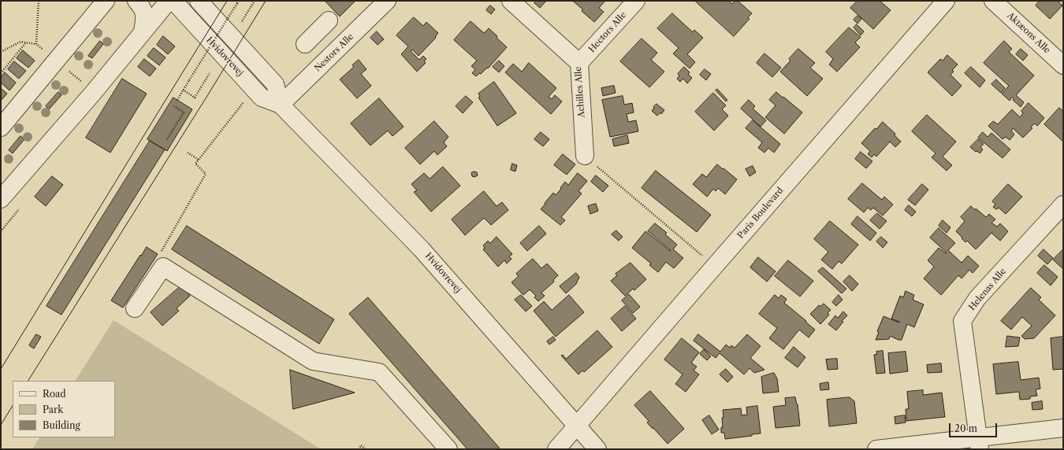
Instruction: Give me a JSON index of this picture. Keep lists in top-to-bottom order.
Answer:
{
  "streets": {
    "street": [
      "Hectors Alle",
      "Aktæons Alle",
      "Nestors Alle",
      "Hvidovrevej",
      "Achilles Alle",
      "Paris Boulevard",
      "Helenas Alle"
    ]
  },
  "crossings": [
    ["Hectors Alle", "Achilles Alle"],
    ["Nestors Alle", "Hvidovrevej"],
    ["Hvidovrevej", "Paris Boulevard"]
  ],
  "legend": ["Road", "Park", "Building"],
  "scale_bar": "20 m"
}
